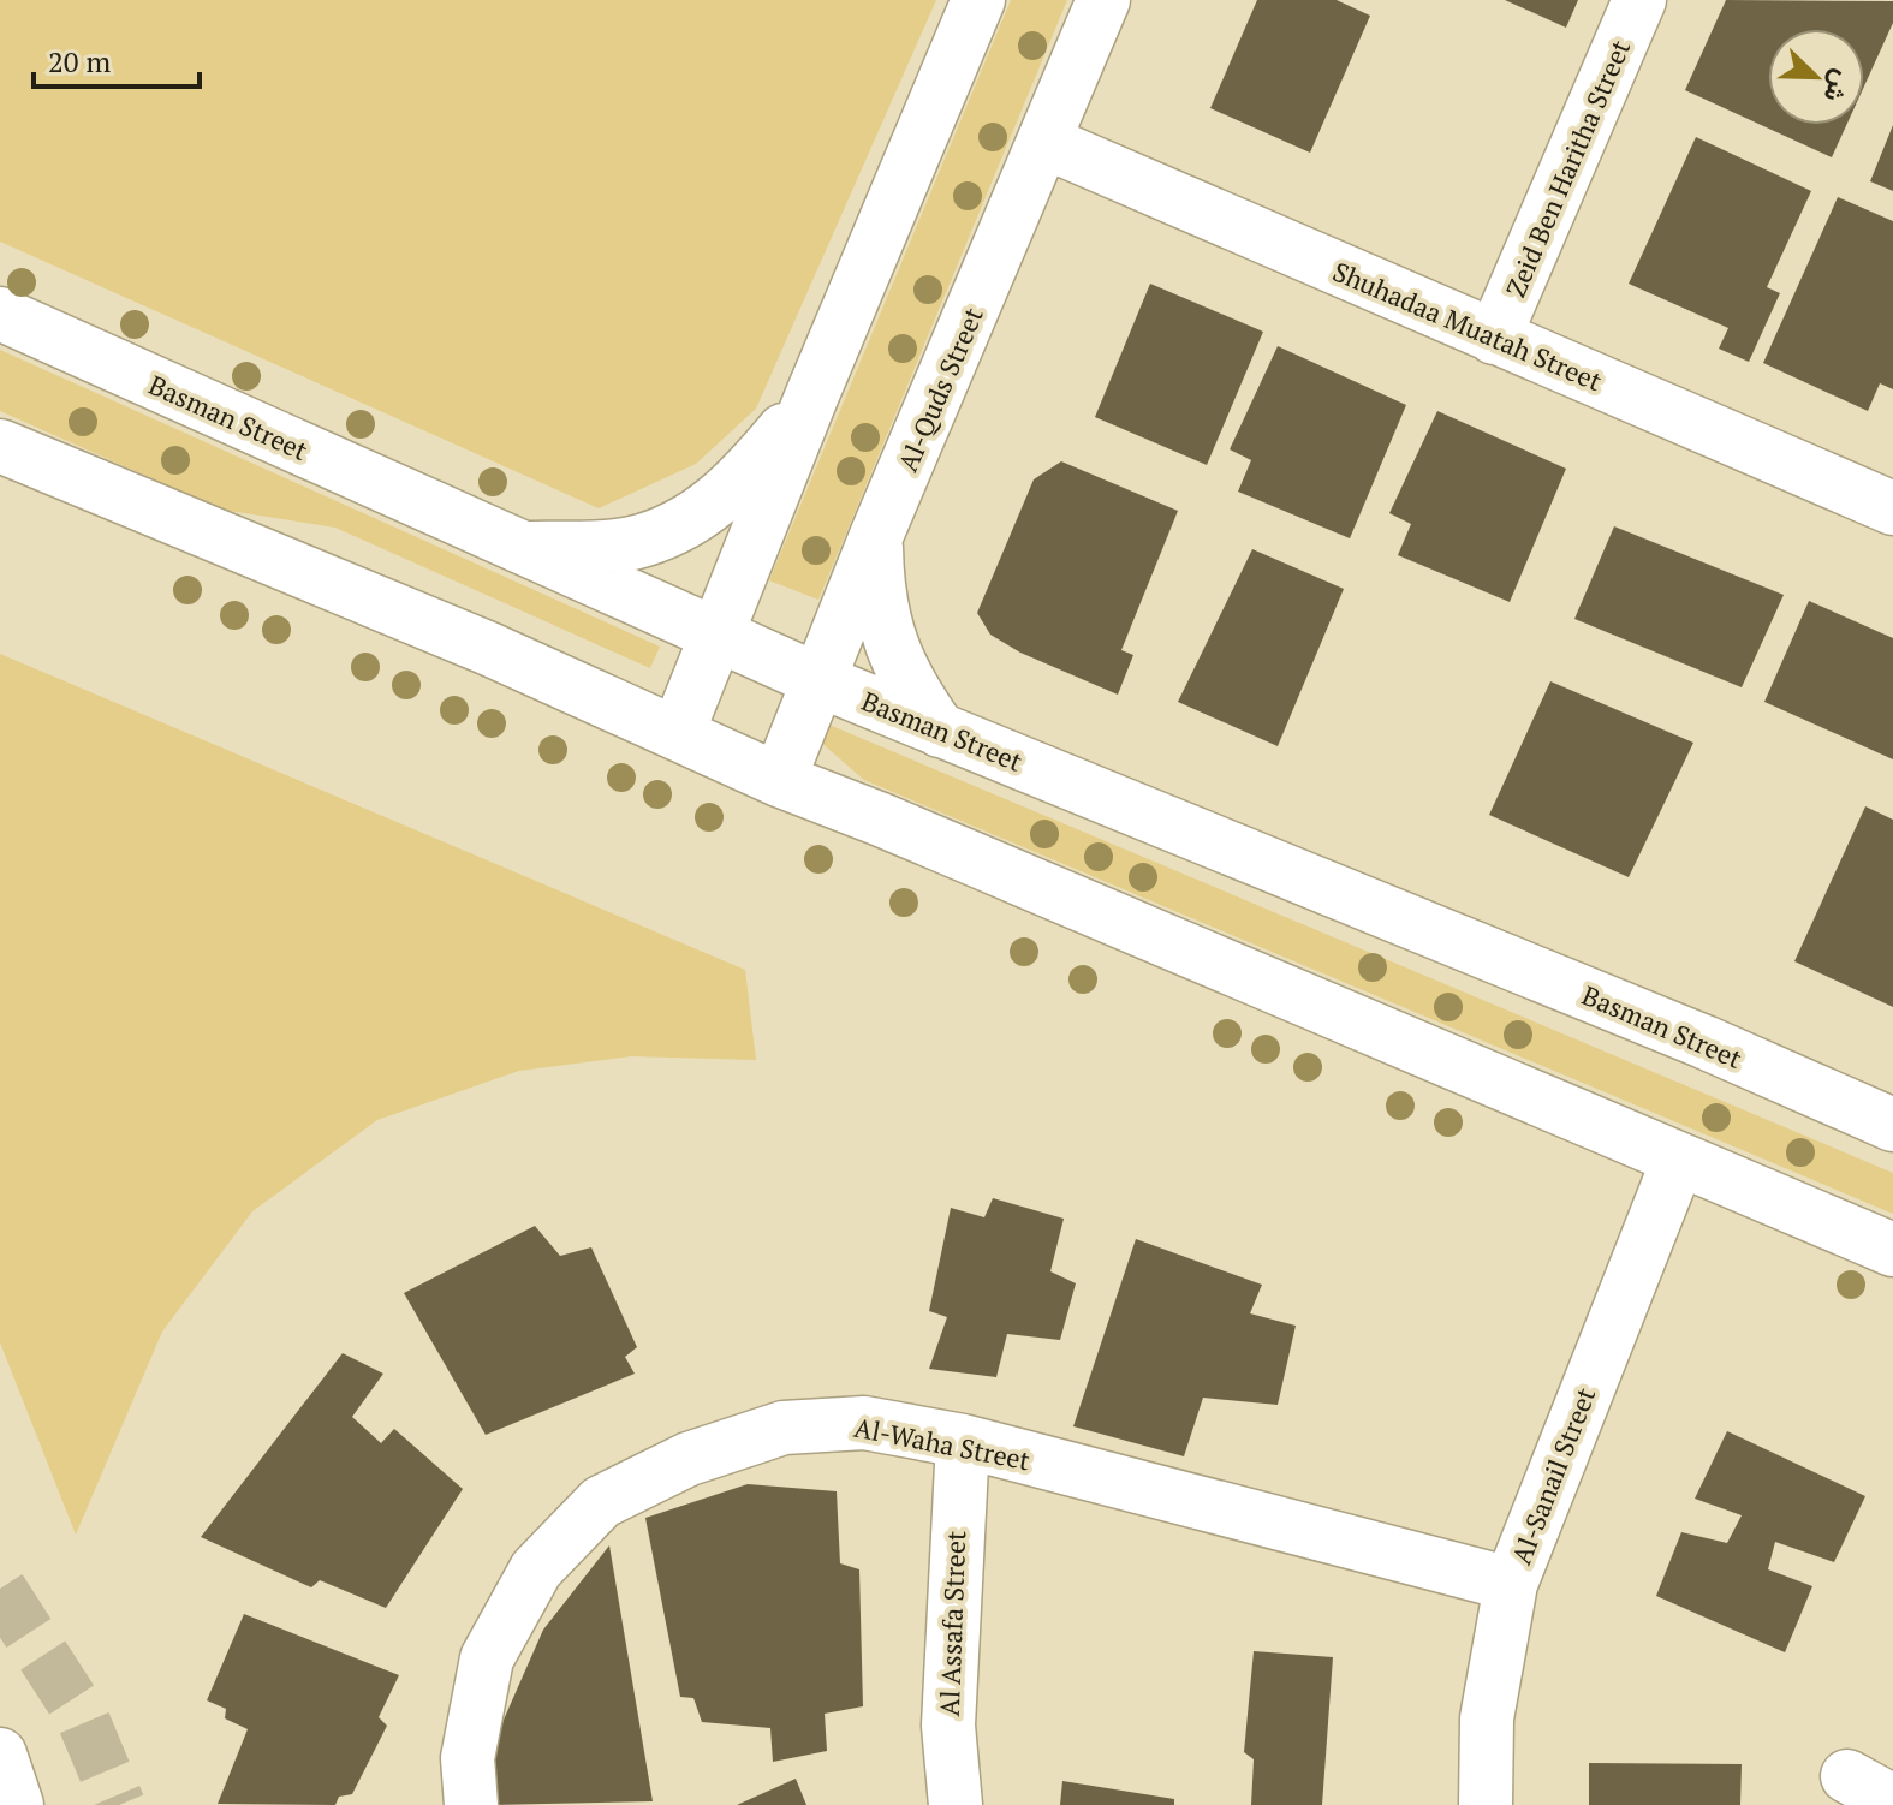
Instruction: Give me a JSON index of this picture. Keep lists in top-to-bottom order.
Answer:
{
  "streets": {
    "main road": [
      "Zeid Ben Haritha Street",
      "Shuhadaa Muatah Street",
      "Al-Quds Street",
      "Basman Street",
      "Al-Waha Street",
      "Al-Sanail Street",
      "Al Assafa Street"
    ]
  },
  "crossings": [
    ["Zeid Ben Haritha Street", "Shuhadaa Muatah Street"],
    ["Shuhadaa Muatah Street", "Al-Quds Street"],
    ["Al-Quds Street", "Basman Street"],
    ["Al-Waha Street", "Al-Sanail Street"],
    ["Al-Waha Street", "Al Assafa Street"]
  ],
  "scale_bar": "20 m",
  "north": "bottom right"
}
